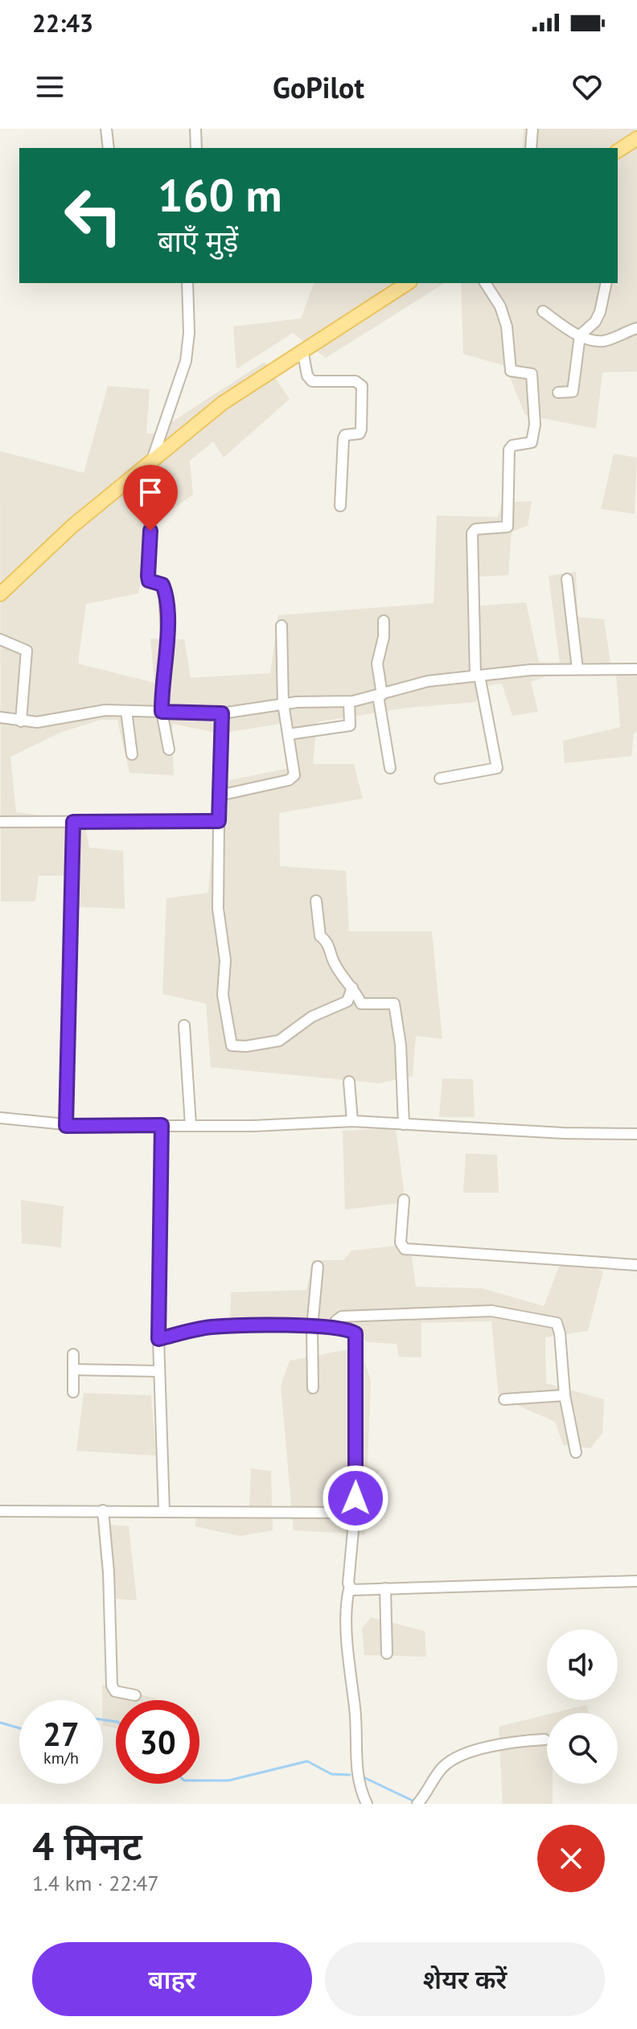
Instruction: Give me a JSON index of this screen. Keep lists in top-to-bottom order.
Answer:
{
  "page": {
    "status": "22:43",
    "header": "GoPilot",
    "turn": ["160 m", "बाएँ मुड़ें"],
    "speed": "27 km/h",
    "limit": "30",
    "heading": ["4 मिनट", "1.4 km · 22:47"],
    "buttons": ["बाहर", "शेयर करें"]
  }
}
